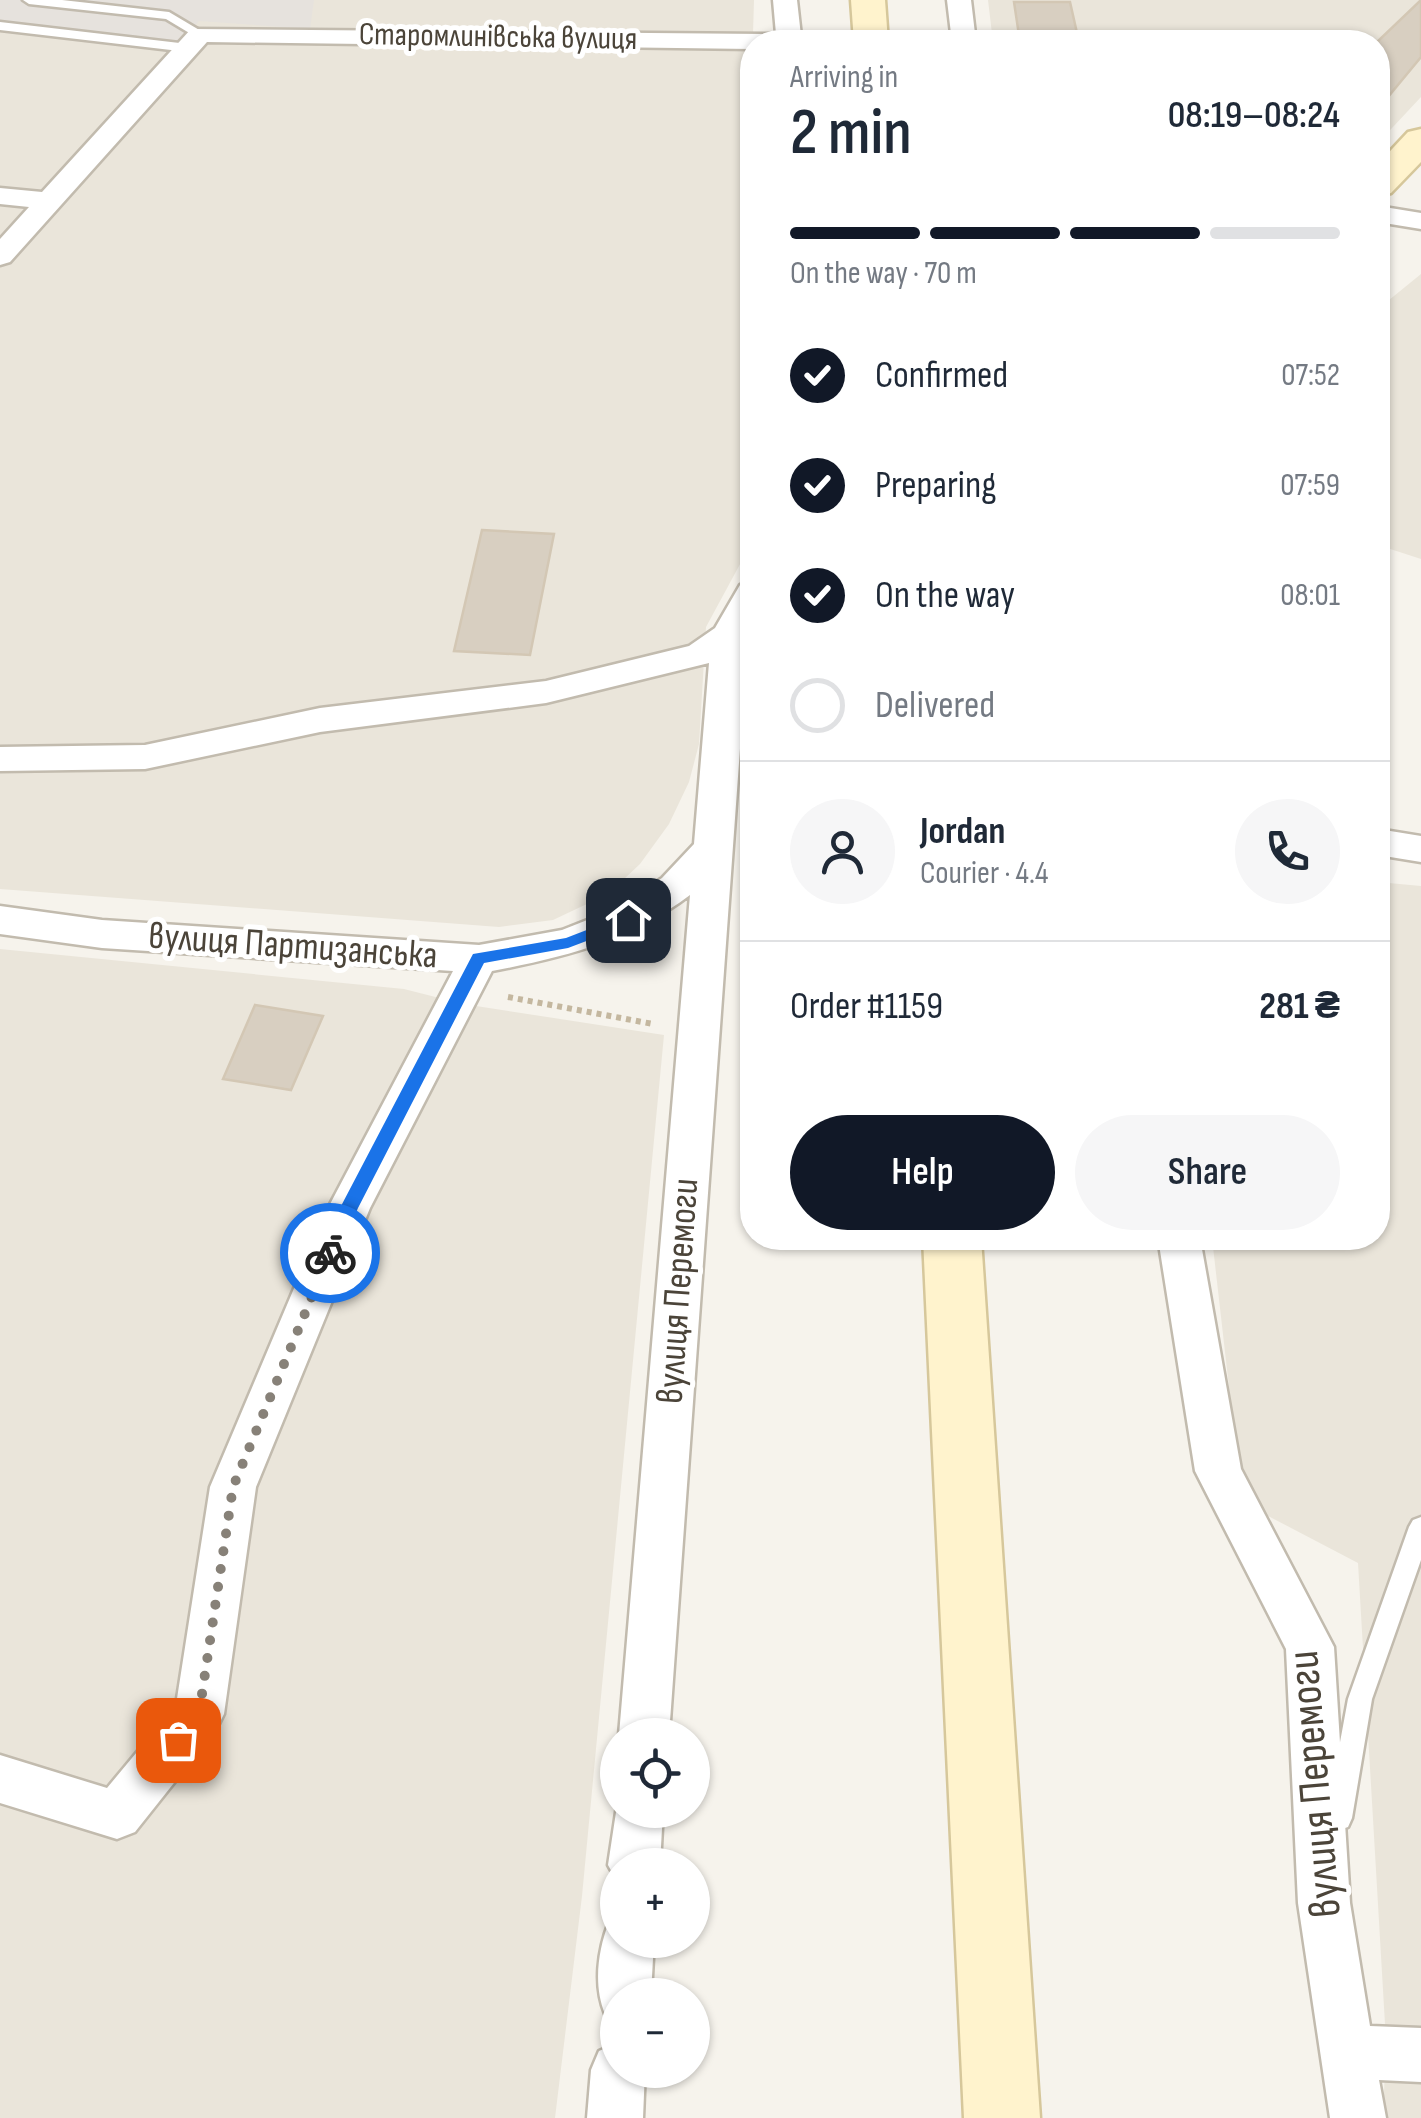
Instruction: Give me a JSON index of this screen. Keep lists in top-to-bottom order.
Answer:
{
  "streets": {
    "street": ["Старомлинівська вулиця", "вулиця Партизанська", "вулиця Перемоги"]
  },
  "crossings": [
    ["вулиця Партизанська", "вулиця Перемоги"]
  ],
  "page": {
    "heading": ["2 min", "Arriving in", "08:19–08:24"],
    "panel": [
      "Jordan",
      "Courier · 4.4",
      "Order #1159",
      "281 ₴"
    ],
    "bar": "On the way · 70 m",
    "list": [
      ["Confirmed", "07:52"],
      ["Preparing", "07:59"],
      ["On the way", "08:01"],
      "Delivered"
    ],
    "buttons": ["Help", "Share"],
    "map_buttons": ["+", "−"]
  }
}
